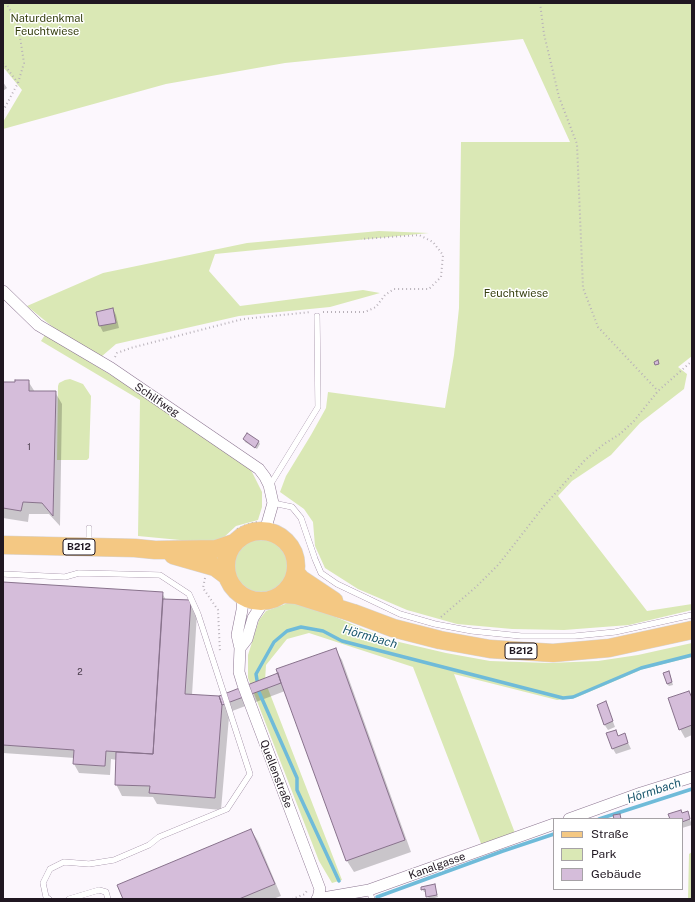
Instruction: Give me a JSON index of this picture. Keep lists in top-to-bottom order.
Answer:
{
  "streets": {
    "main road": ["B212"],
    "street": ["Schilfweg", "Quellenstraße", "Kanalgasse"]
  },
  "crossings": [
    ["Schilfweg", "B212"],
    ["Schilfweg", "Quellenstraße"],
    ["B212", "Quellenstraße"],
    ["Quellenstraße", "Kanalgasse"]
  ],
  "water": ["Hörmbach"],
  "parks": ["Naturdenkmal Feuchtwiese", "Feuchtwiese"],
  "house_numbers": ["1", "2"],
  "legend": ["Straße", "Park", "Gebäude"]
}
